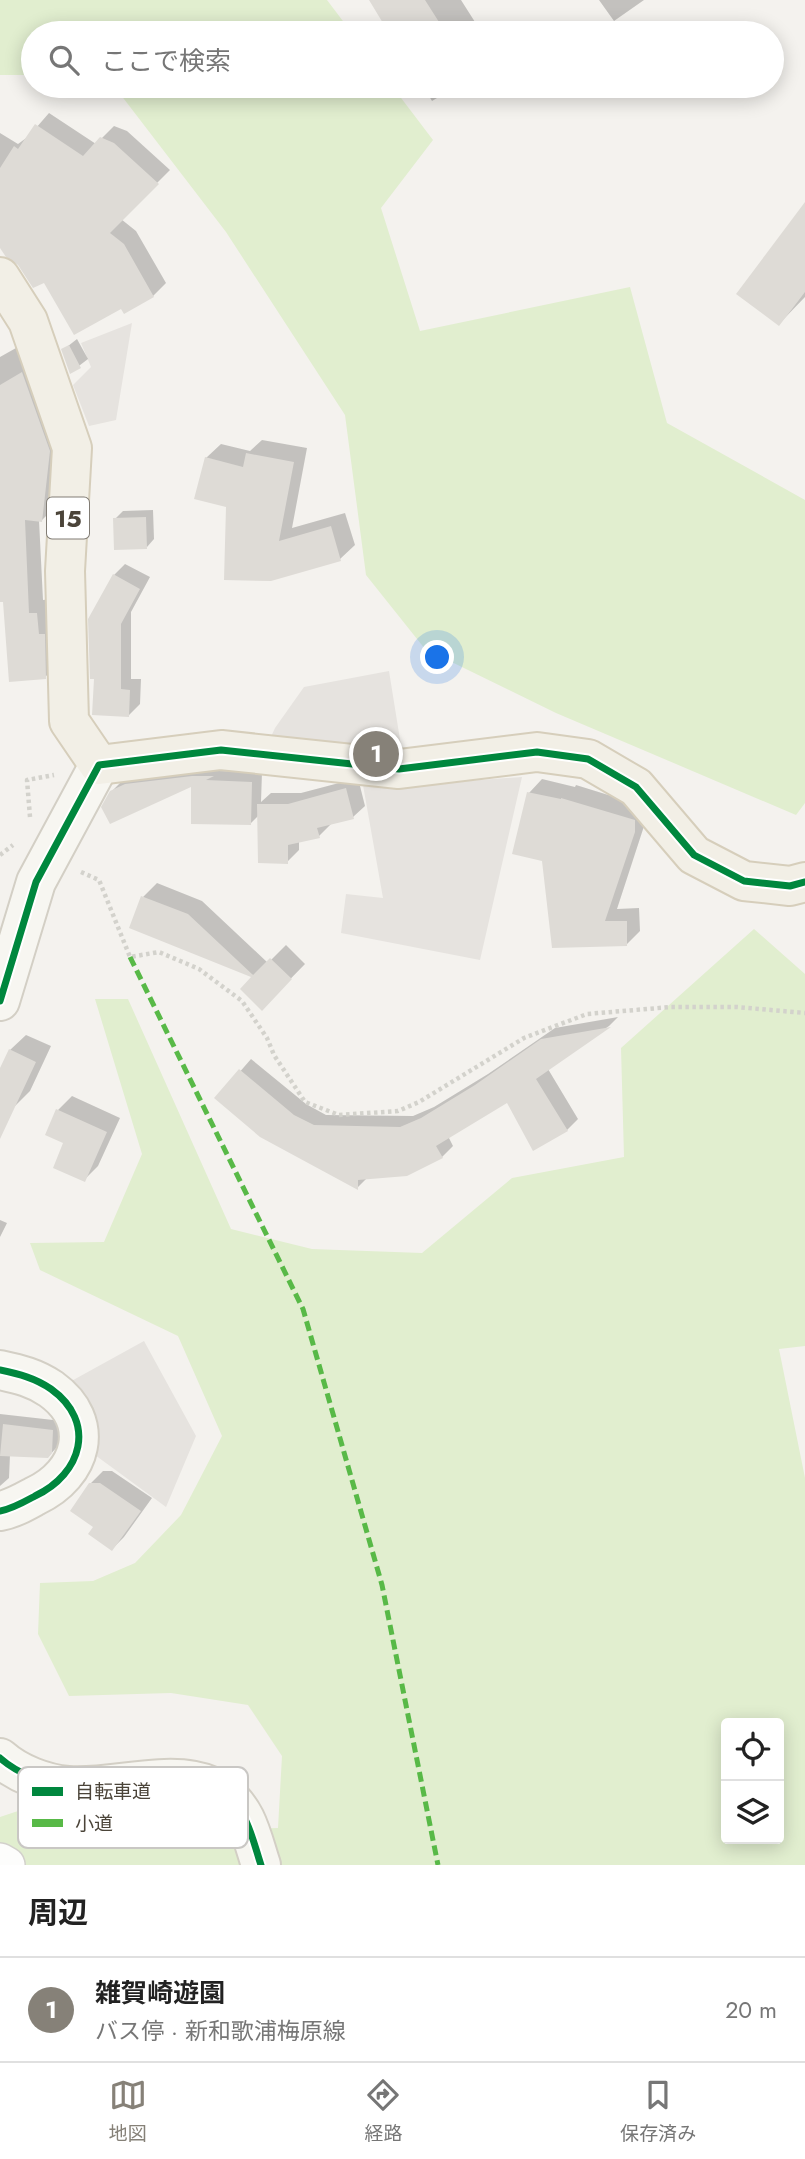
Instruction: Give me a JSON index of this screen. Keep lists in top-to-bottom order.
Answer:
{
  "streets": {
    "main road": ["15"]
  },
  "legend": ["自転車道", "小道"],
  "page": {
    "search": "ここで検索",
    "pins": "1",
    "heading": "周辺",
    "list": [
      {
        "mark": "1",
        "name": "雑賀崎遊園",
        "note": "バス停 · 新和歌浦梅原線",
        "value": "20 m"
      }
    ],
    "nav": ["地図", "経路", "保存済み"]
  }
}
